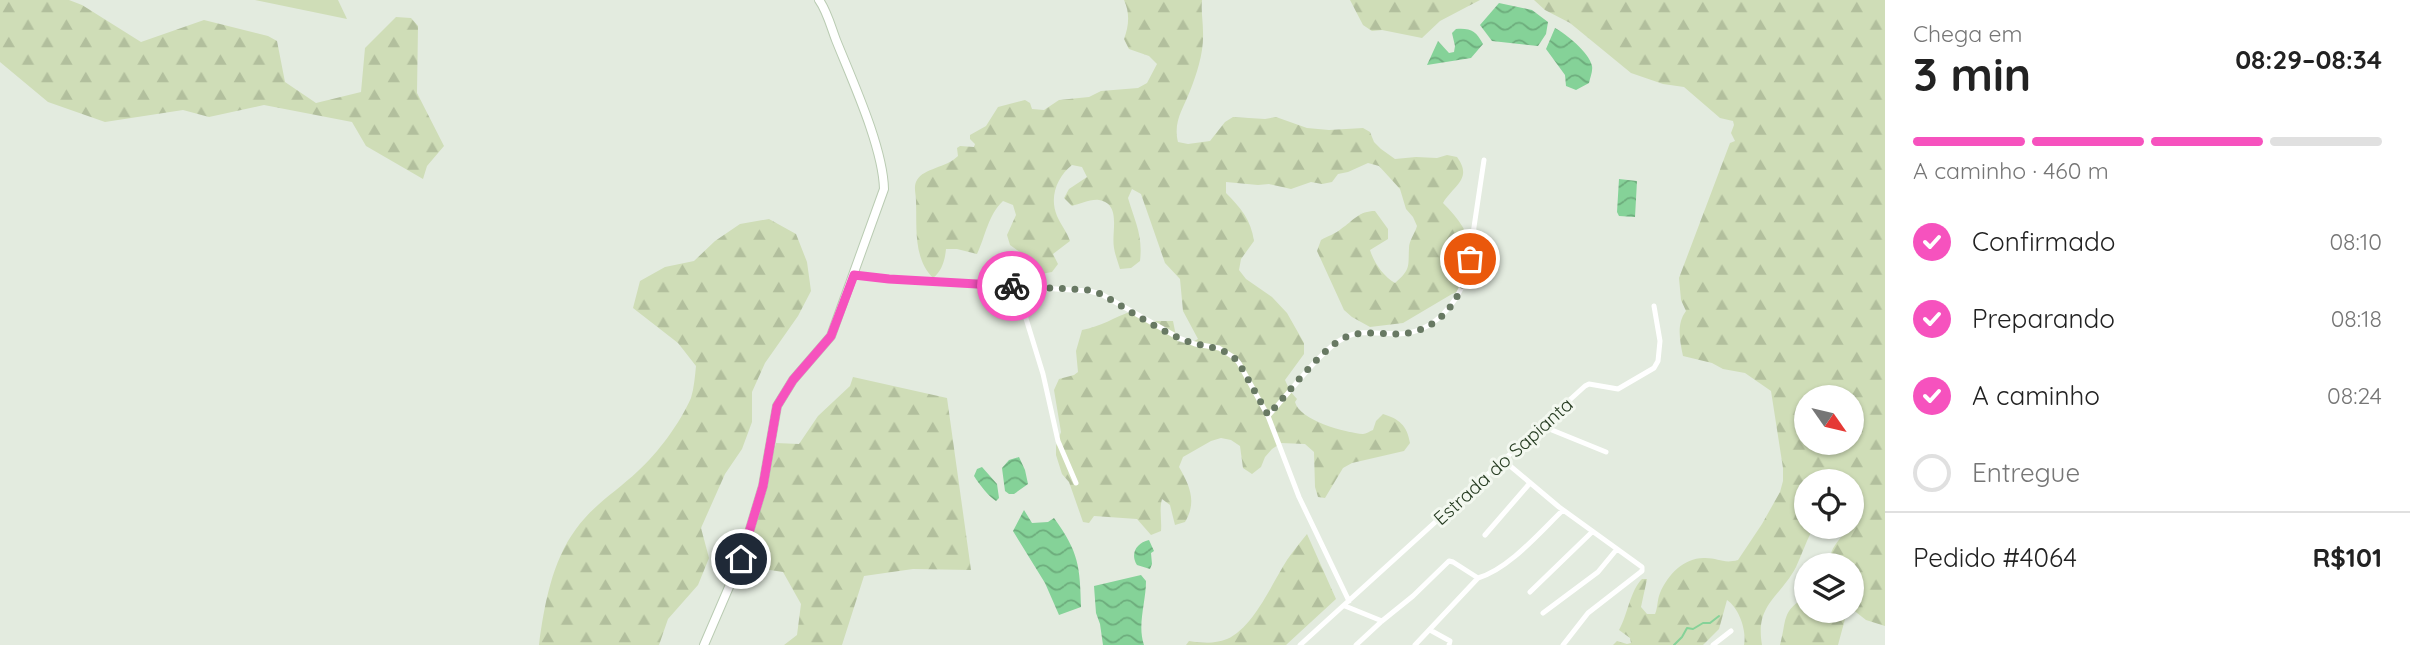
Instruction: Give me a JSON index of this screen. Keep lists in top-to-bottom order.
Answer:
{
  "streets": {
    "street": ["Estrada do Sapianta"]
  },
  "north": "bottom right",
  "page": {
    "heading": ["3 min", "Chega em", "08:29–08:34"],
    "panel": ["Pedido #4064", "R$101"],
    "bar": "A caminho · 460 m",
    "list": [
      ["Confirmado", "08:10"],
      ["Preparando", "08:18"],
      ["A caminho", "08:24"],
      "Entregue"
    ]
  }
}
